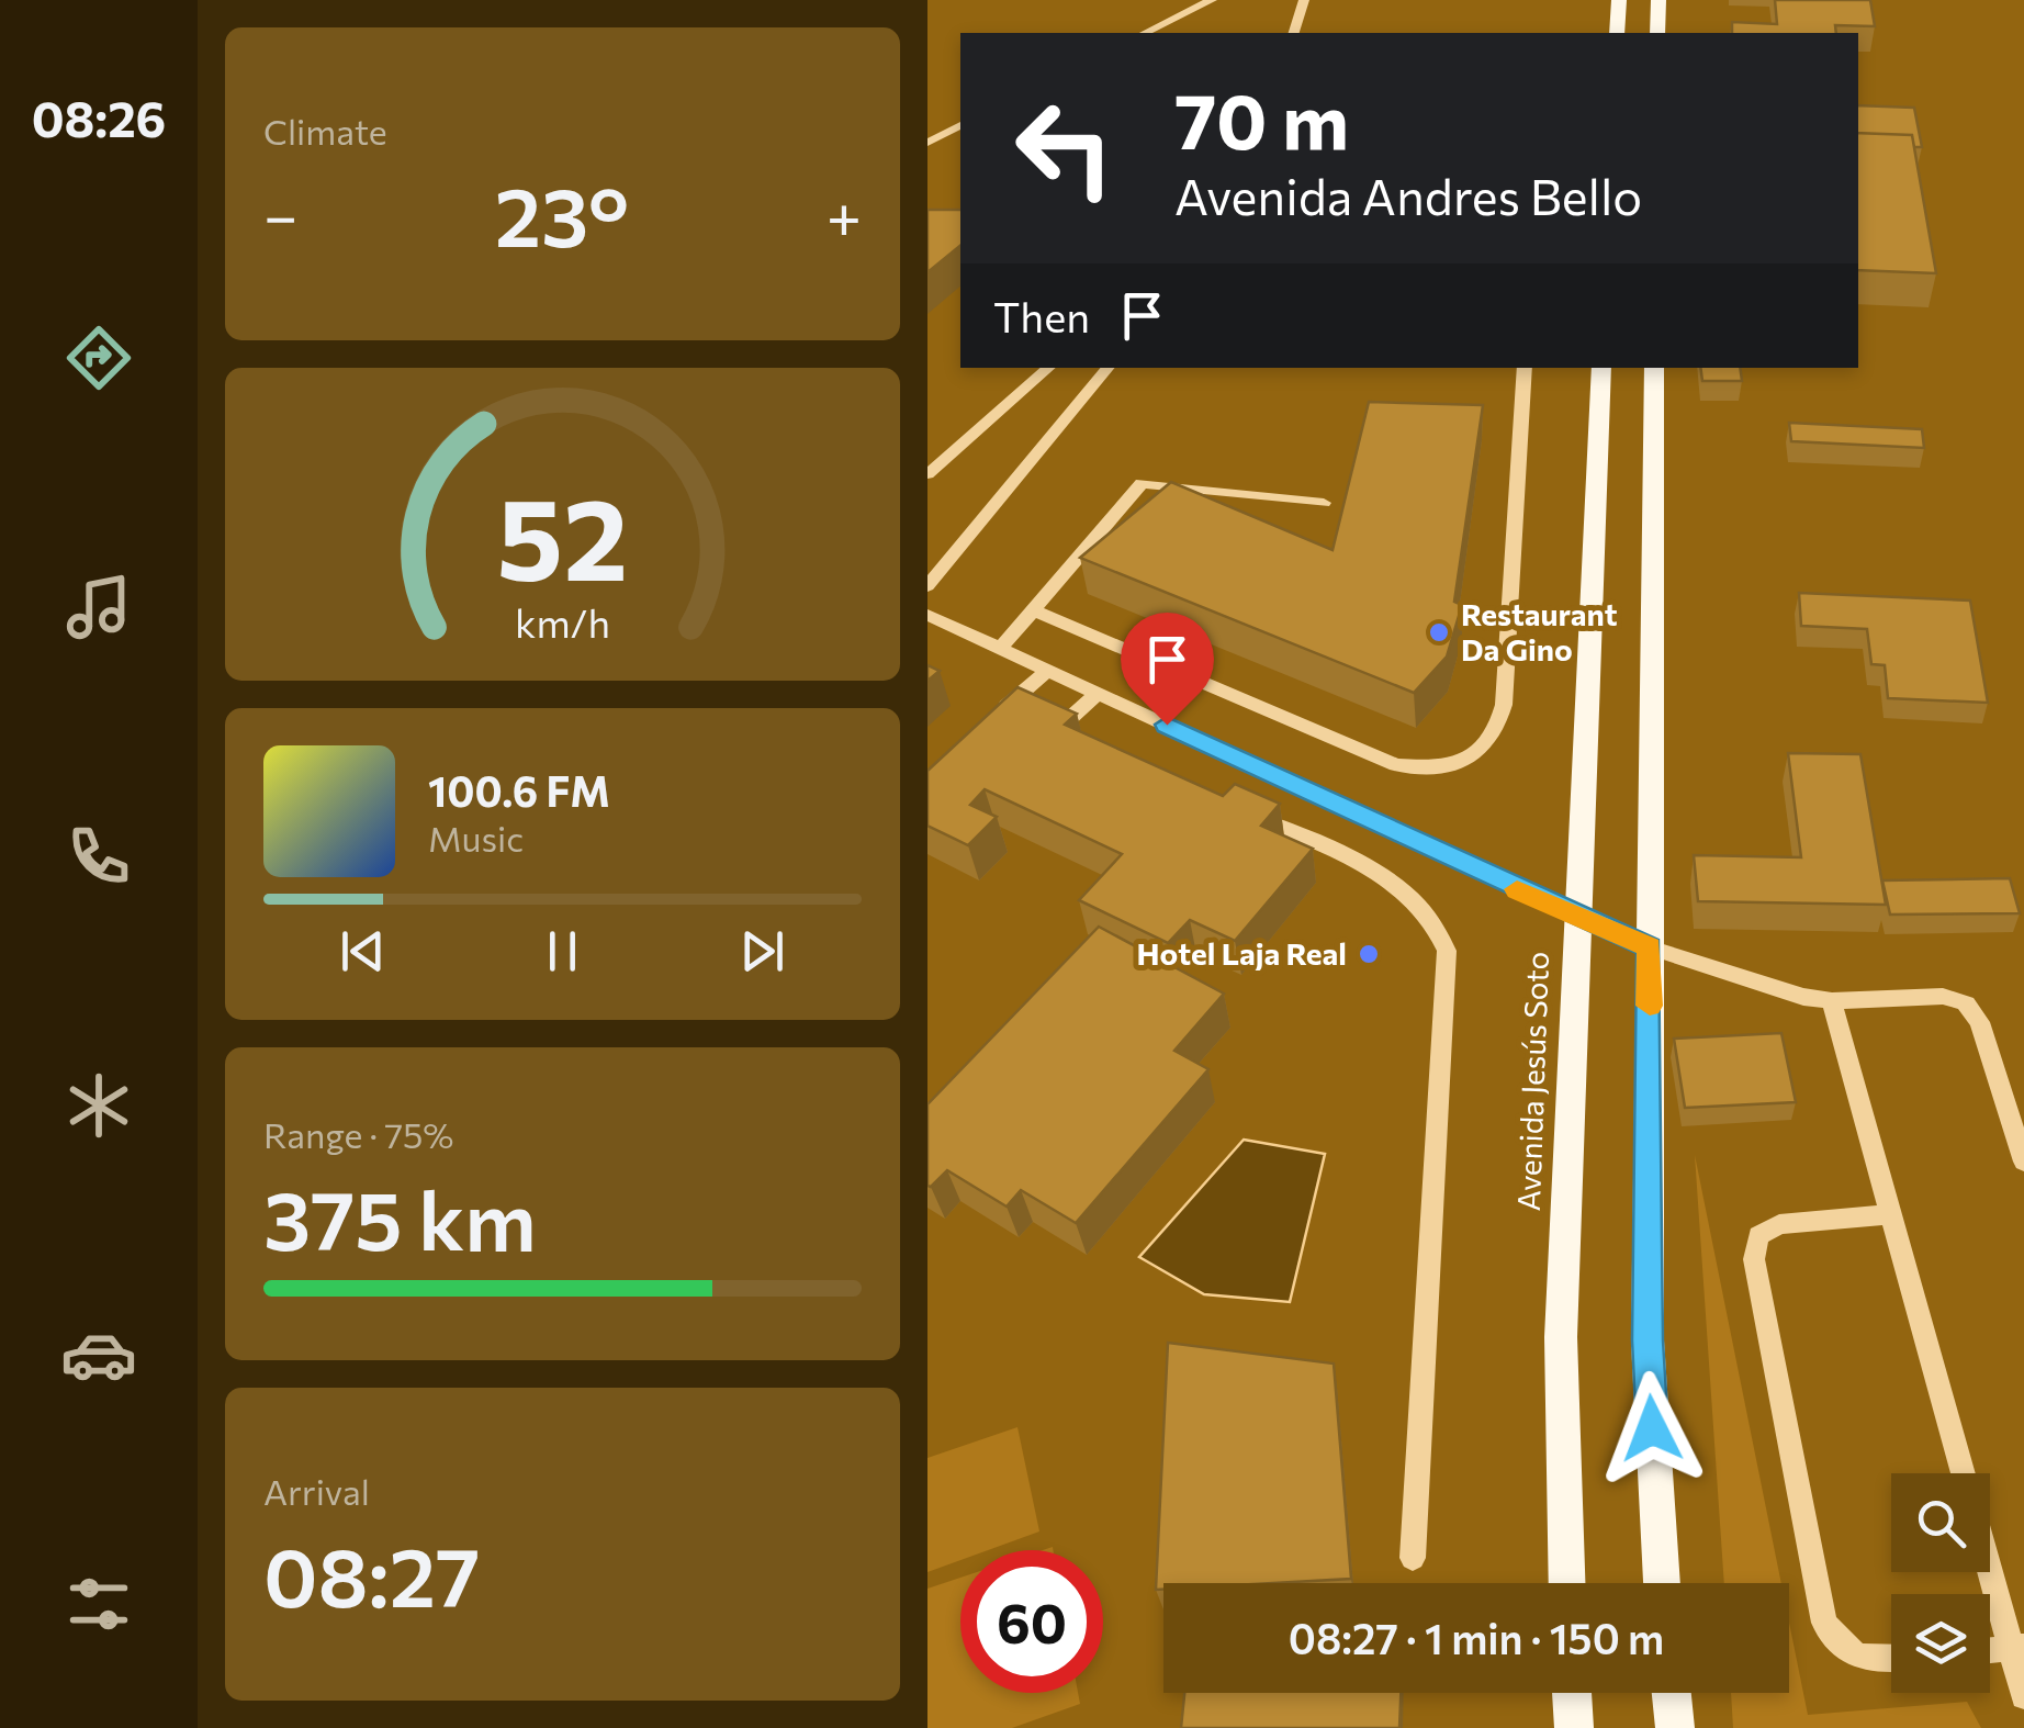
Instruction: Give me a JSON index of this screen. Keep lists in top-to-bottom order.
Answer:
{
  "streets": {
    "main road": ["Avenida Jesús Soto"]
  },
  "places": ["Restaurant Da Gino", "Hotel Laja Real"],
  "page": {
    "tabs": "08:26",
    "tile": [
      "Climate",
      ["Range · 75%", "375 km"],
      ["Arrival", "08:27"]
    ],
    "turn": ["70 m", "Avenida Andres Bello"],
    "heat": ["−", "23°", "+"],
    "then": "Then",
    "song": ["100.6 FM", "Music"],
    "limit": "60",
    "trip": "08:27 · 1 min · 150 m",
    "gauge": ["52", "km/h"]
  }
}
